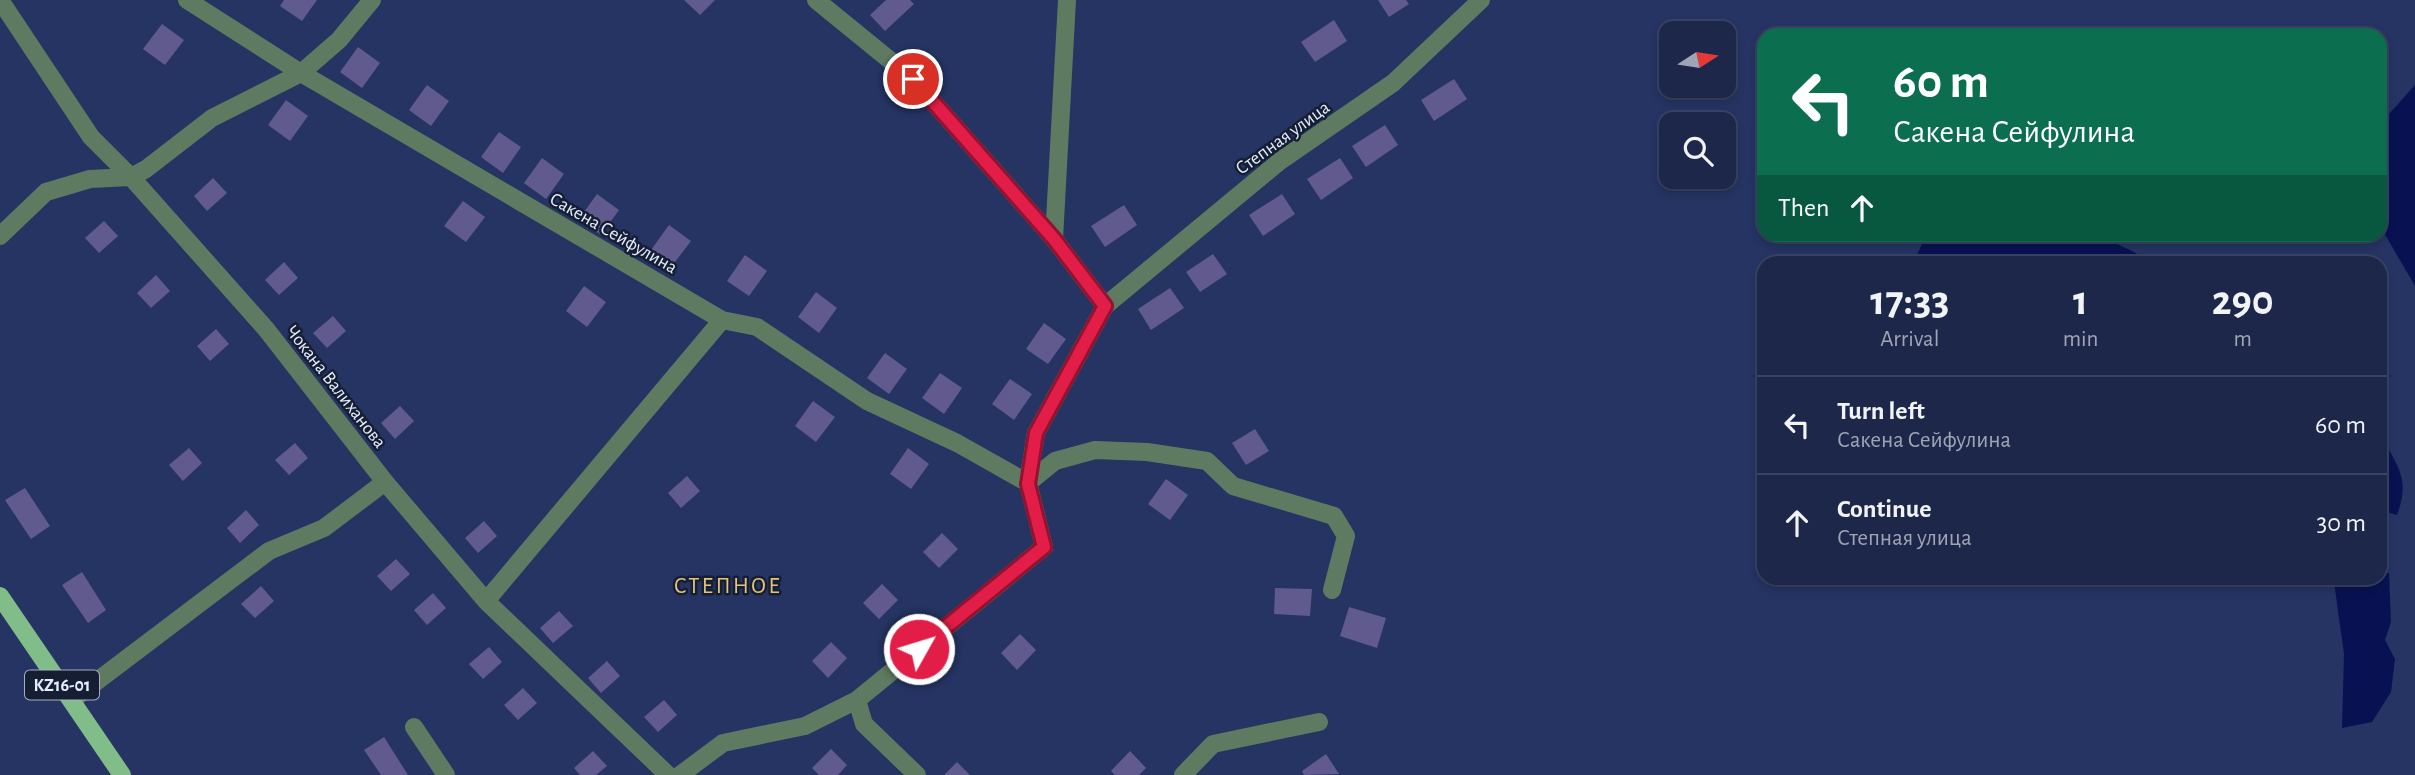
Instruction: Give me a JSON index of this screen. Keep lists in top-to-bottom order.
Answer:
{
  "streets": {
    "main road": ["KZ16-01"],
    "street": ["Степная улица", "Сакена Сейфулина", "Чокана Валиханова"]
  },
  "crossings": [
    ["Степная улица", "Сакена Сейфулина"]
  ],
  "districts": ["СТЕПНОЕ"],
  "north": "right",
  "page": {
    "turn": ["60 m", "Сакена Сейфулина"],
    "then": "Then",
    "eta": [
      "17:33",
      "Arrival",
      "1",
      "min",
      "290",
      "m"
    ],
    "list": [
      {
        "name": "Turn left",
        "note": "Сакена Сейфулина",
        "value": "60 m"
      },
      {
        "name": "Continue",
        "note": "Степная улица",
        "value": "30 m"
      }
    ]
  }
}
